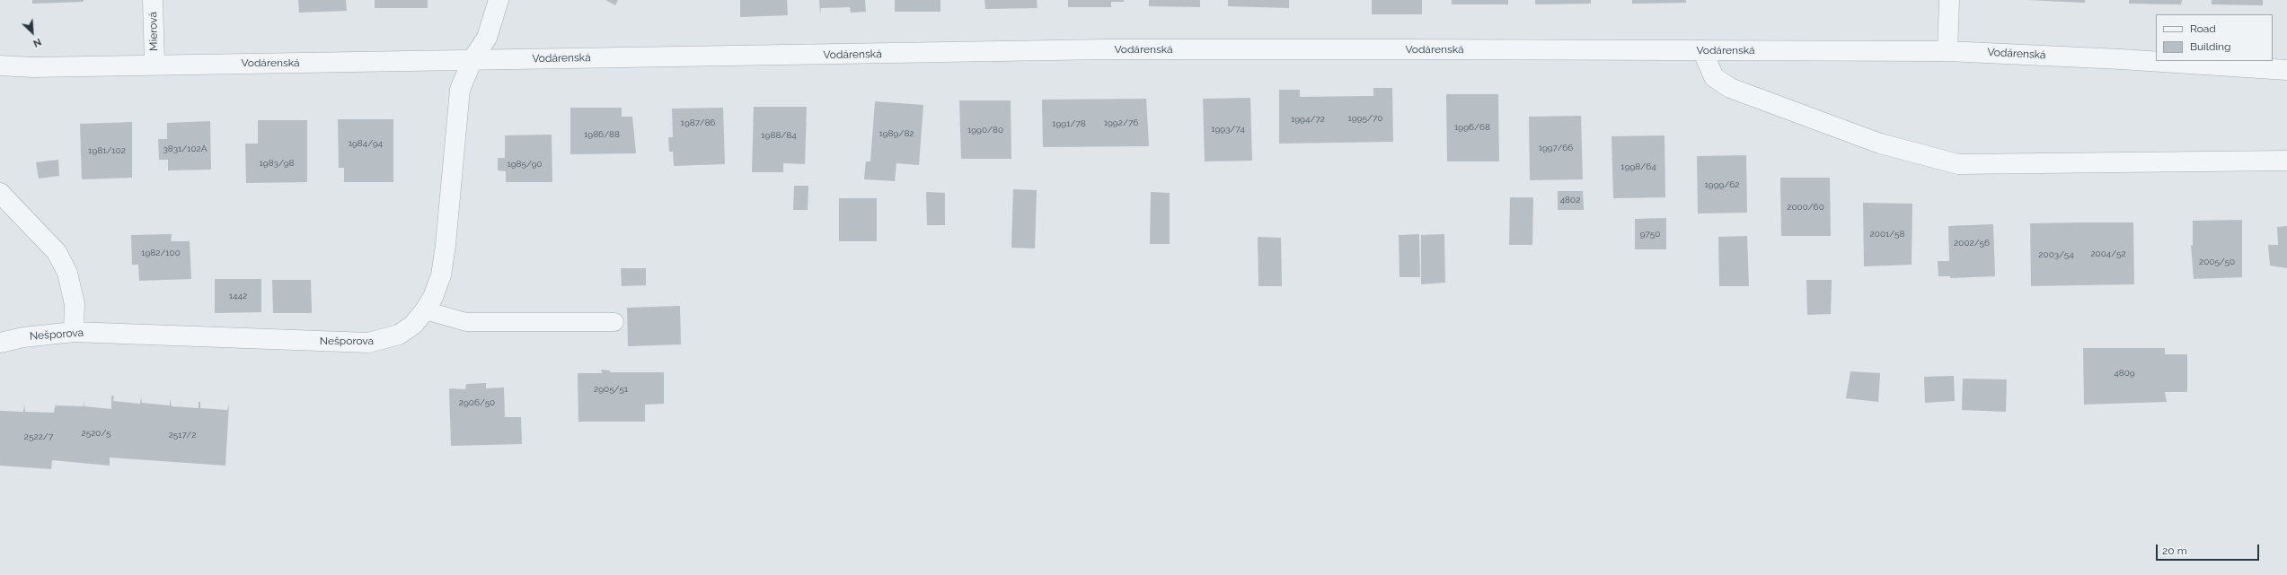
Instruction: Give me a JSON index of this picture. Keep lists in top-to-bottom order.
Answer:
{
  "streets": {
    "street": ["Mierová", "Vodárenská", "Nešporova"]
  },
  "crossings": [
    ["Mierová", "Vodárenská"],
    ["Vodárenská", "Nešporova"]
  ],
  "house_numbers": [
    "1995/70",
    "1994/72",
    "1987/86",
    "1992/76",
    "1991/78",
    "1996/68",
    "1993/74",
    "1990/80",
    "1989/82",
    "1986/88",
    "1988/84",
    "1984/94",
    "1997/66",
    "3831/102A",
    "1981/102",
    "1983/98",
    "1985/90",
    "1998/64",
    "1999/62",
    "4802",
    "2000/60",
    "9750",
    "2001/58",
    "2002/56",
    "1982/100",
    "2004/52",
    "2003/54",
    "2005/50",
    "1442",
    "4809",
    "2905/51",
    "2906/50",
    "2520/5",
    "2517/2",
    "2522/7"
  ],
  "legend": ["Road", "Building"],
  "scale_bar": "20 m",
  "north": "bottom right"
}
